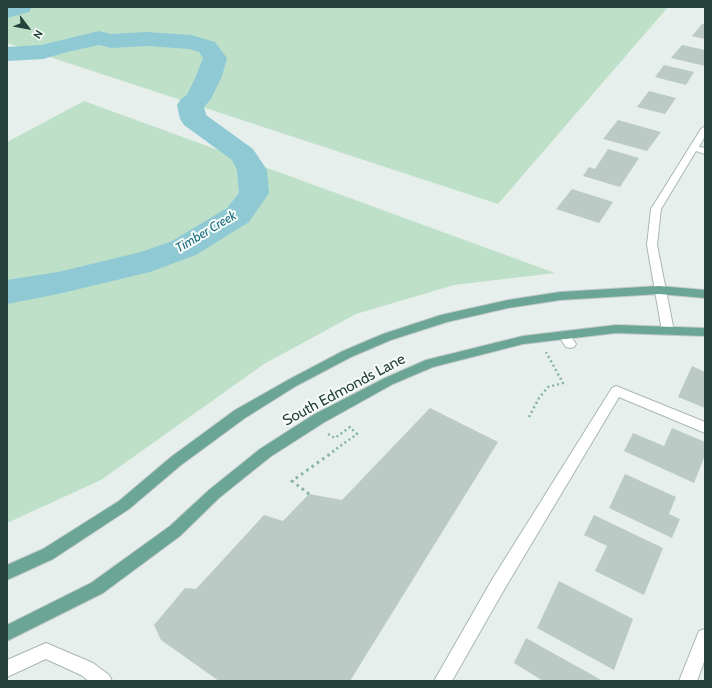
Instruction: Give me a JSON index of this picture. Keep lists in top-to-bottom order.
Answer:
{
  "streets": {
    "main road": ["South Edmonds Lane"]
  },
  "water": ["Timber Creek"],
  "north": "bottom right"
}
